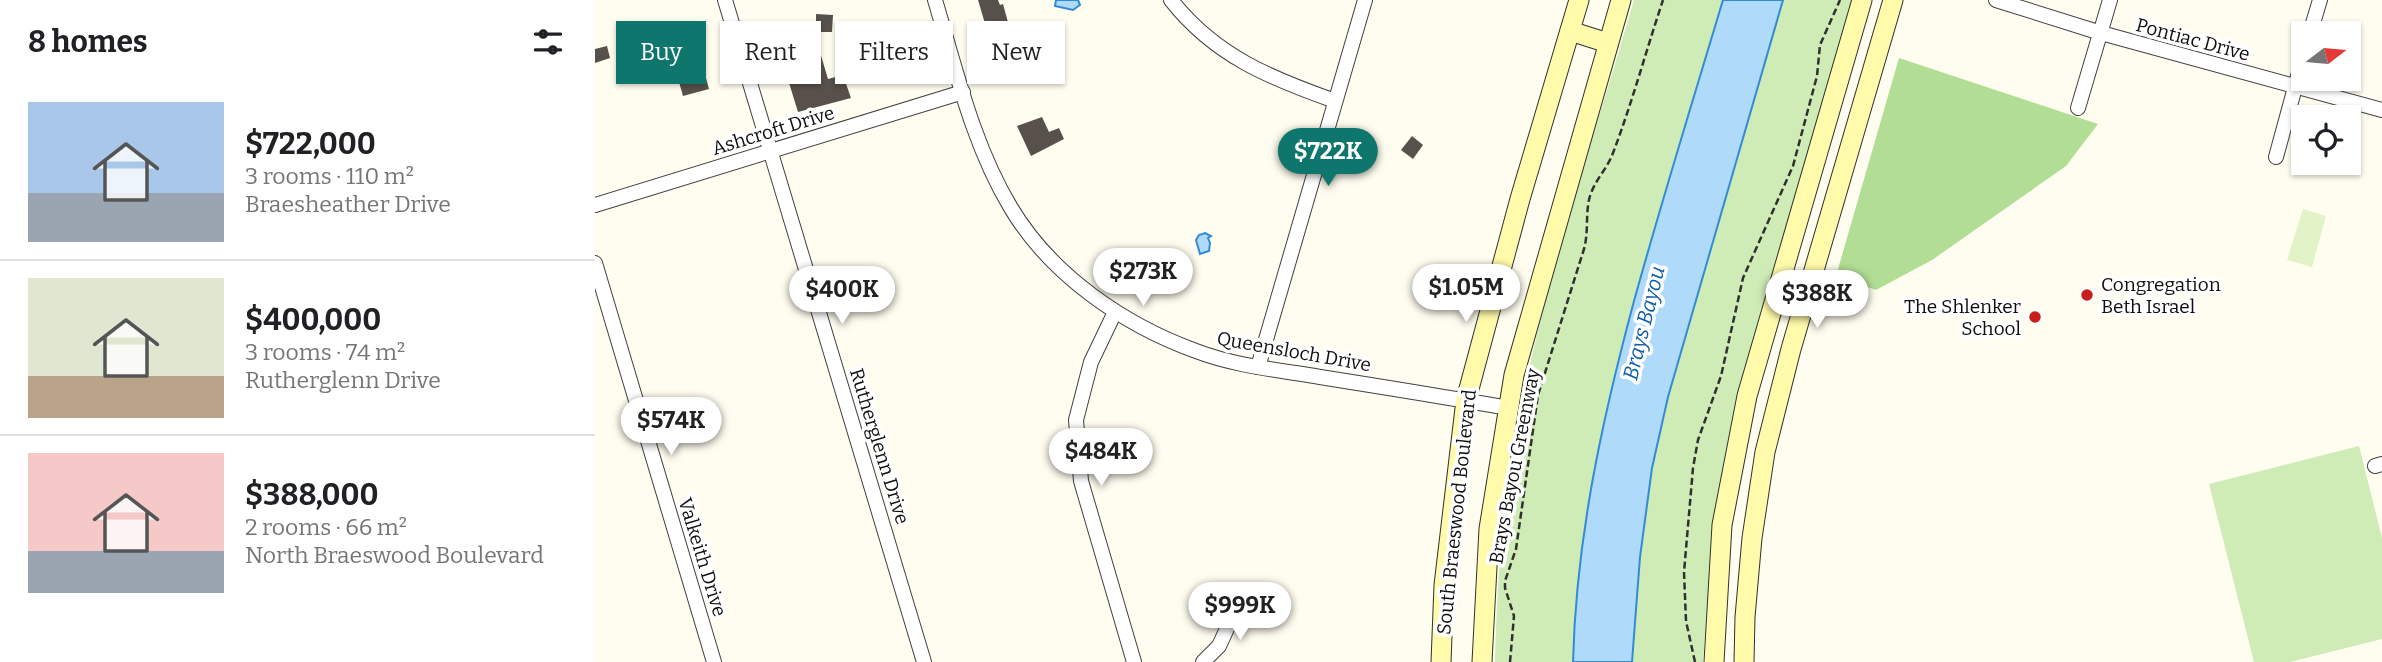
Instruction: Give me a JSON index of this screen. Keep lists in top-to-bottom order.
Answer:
{
  "streets": {
    "main road": ["South Braeswood Boulevard"],
    "street": [
      "Pontiac Drive",
      "Ashcroft Drive",
      "Queensloch Drive",
      "Rutherglenn Drive",
      "Valkeith Drive"
    ],
    "path": ["Brays Bayou Greenway"]
  },
  "crossings": [
    ["Ashcroft Drive", "Queensloch Drive"],
    ["Ashcroft Drive", "Rutherglenn Drive"],
    ["Queensloch Drive", "South Braeswood Boulevard"]
  ],
  "water": ["Brays Bayou"],
  "places": ["Congregation Beth Israel", "The Shlenker School"],
  "north": "right",
  "page": {
    "heading": "8 homes",
    "chip": [
      "Buy",
      "Rent",
      "Filters",
      "New"
    ],
    "list": [
      {
        "name": "$722,000",
        "note": "3 rooms · 110 m² · Braesheather Drive"
      },
      {
        "name": "$400,000",
        "note": "3 rooms · 74 m² · Rutherglenn Drive"
      },
      {
        "name": "$388,000",
        "note": "2 rooms · 66 m² · North Braeswood Boulevard"
      }
    ],
    "price": [
      "$722K",
      "$273K",
      "$1.05M",
      "$400K",
      "$388K",
      "$574K",
      "$484K",
      "$999K"
    ]
  }
}
